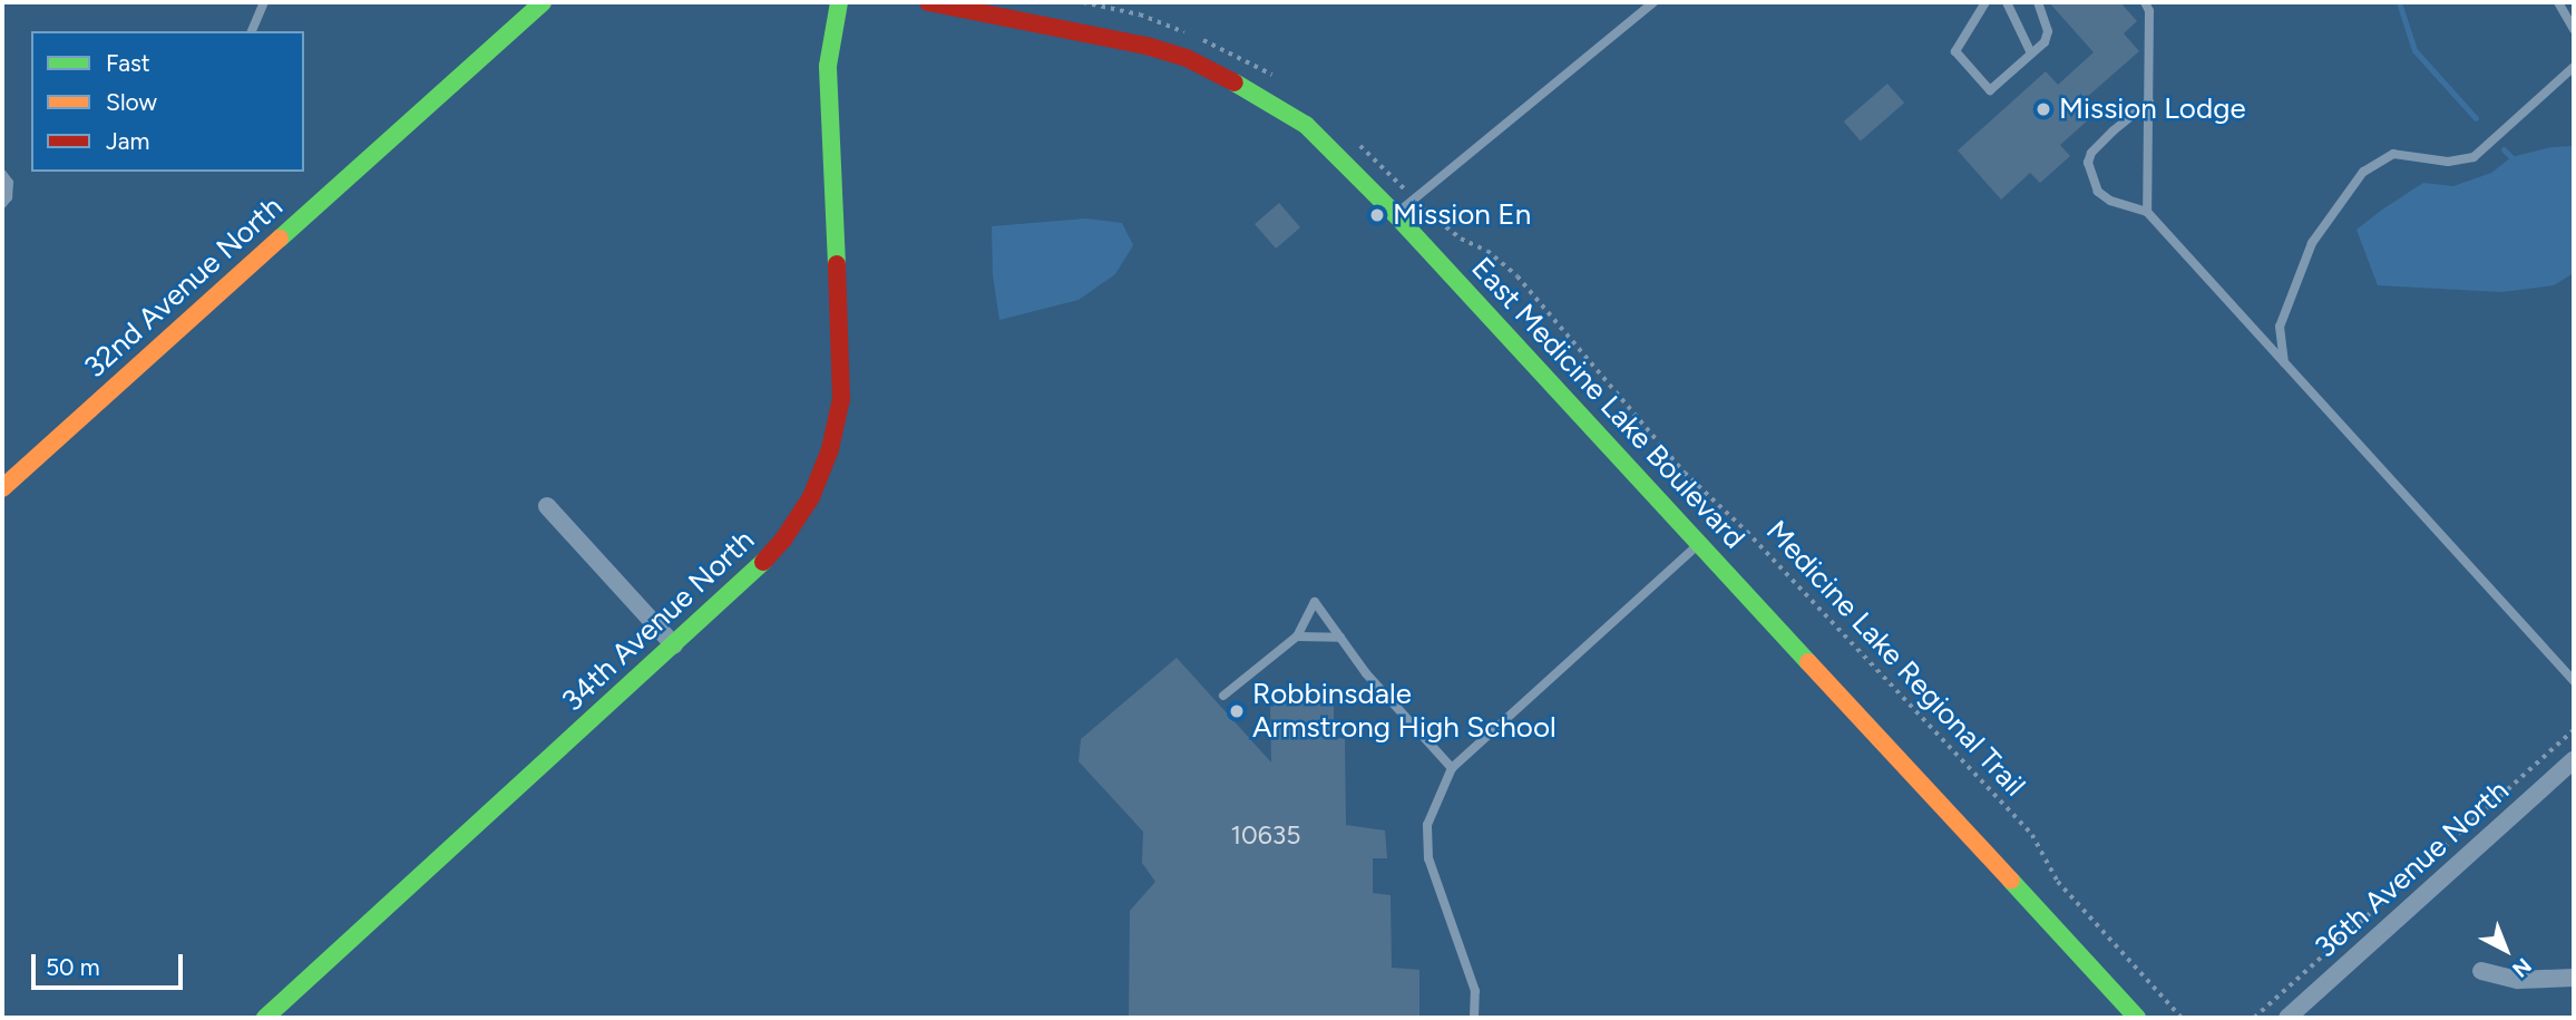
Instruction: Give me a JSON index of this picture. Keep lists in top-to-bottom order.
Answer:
{
  "streets": {
    "street": [
      "32nd Avenue North",
      "East Medicine Lake Boulevard",
      "34th Avenue North",
      "36th Avenue North"
    ],
    "path": ["Medicine Lake Regional Trail"]
  },
  "places": ["Mission Lodge", "Mission En", "Robbinsdale Armstrong High School"],
  "house_numbers": ["10635"],
  "legend": ["Fast", "Slow", "Jam"],
  "scale_bar": "50 m",
  "north": "bottom right"
}
